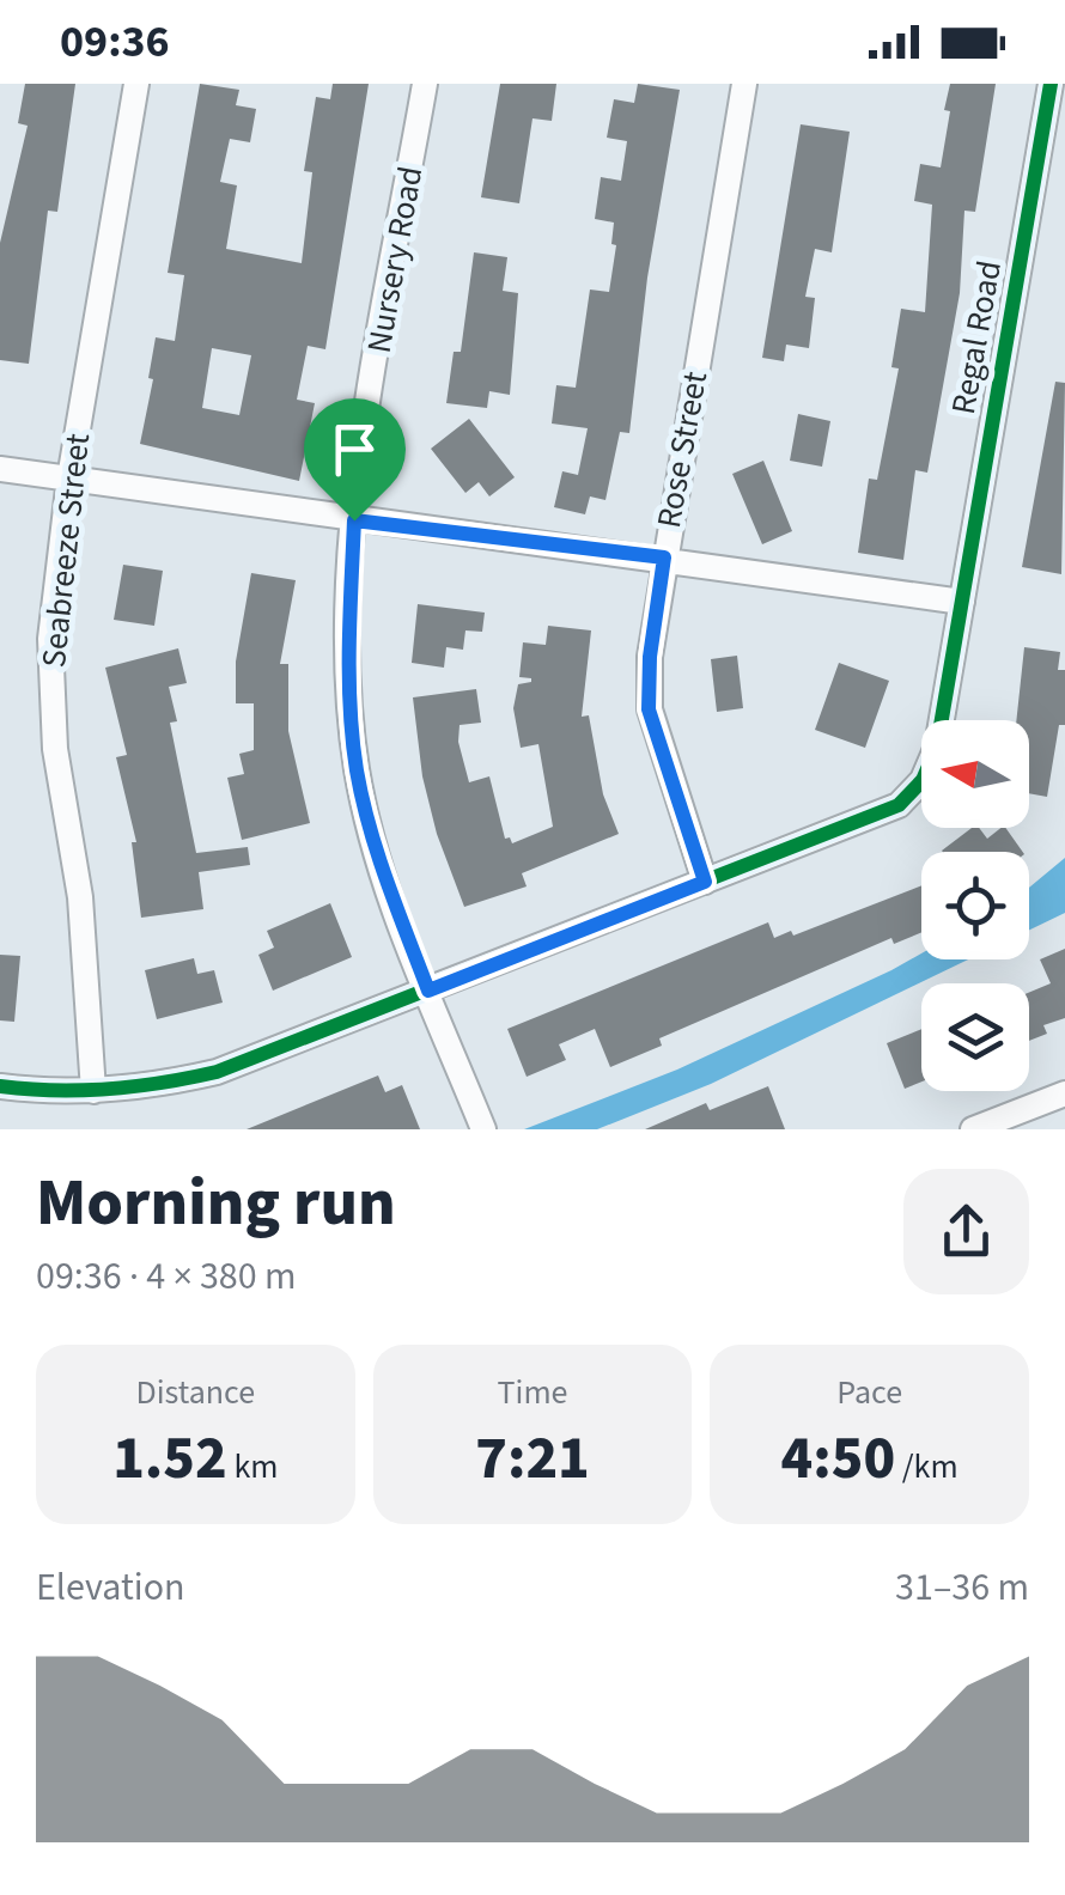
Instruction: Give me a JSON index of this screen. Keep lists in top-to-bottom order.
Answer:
{
  "streets": {
    "street": [
      "Nursery Road",
      "Regal Road",
      "Rose Street",
      "Seabreeze Street"
    ]
  },
  "crossings": [
    ["Nursery Road", "Regal Road"],
    ["Regal Road", "Rose Street"],
    ["Regal Road", "Seabreeze Street"]
  ],
  "north": "left",
  "page": {
    "status": "09:36",
    "heading": ["Morning run", "09:36 · 4 × 380 m"],
    "stats": [
      ["Distance", "1.52 km"],
      ["Time", "7:21"],
      ["Pace", "4:50 /km"]
    ],
    "chart": ["Elevation", "31–36 m"]
  }
}
